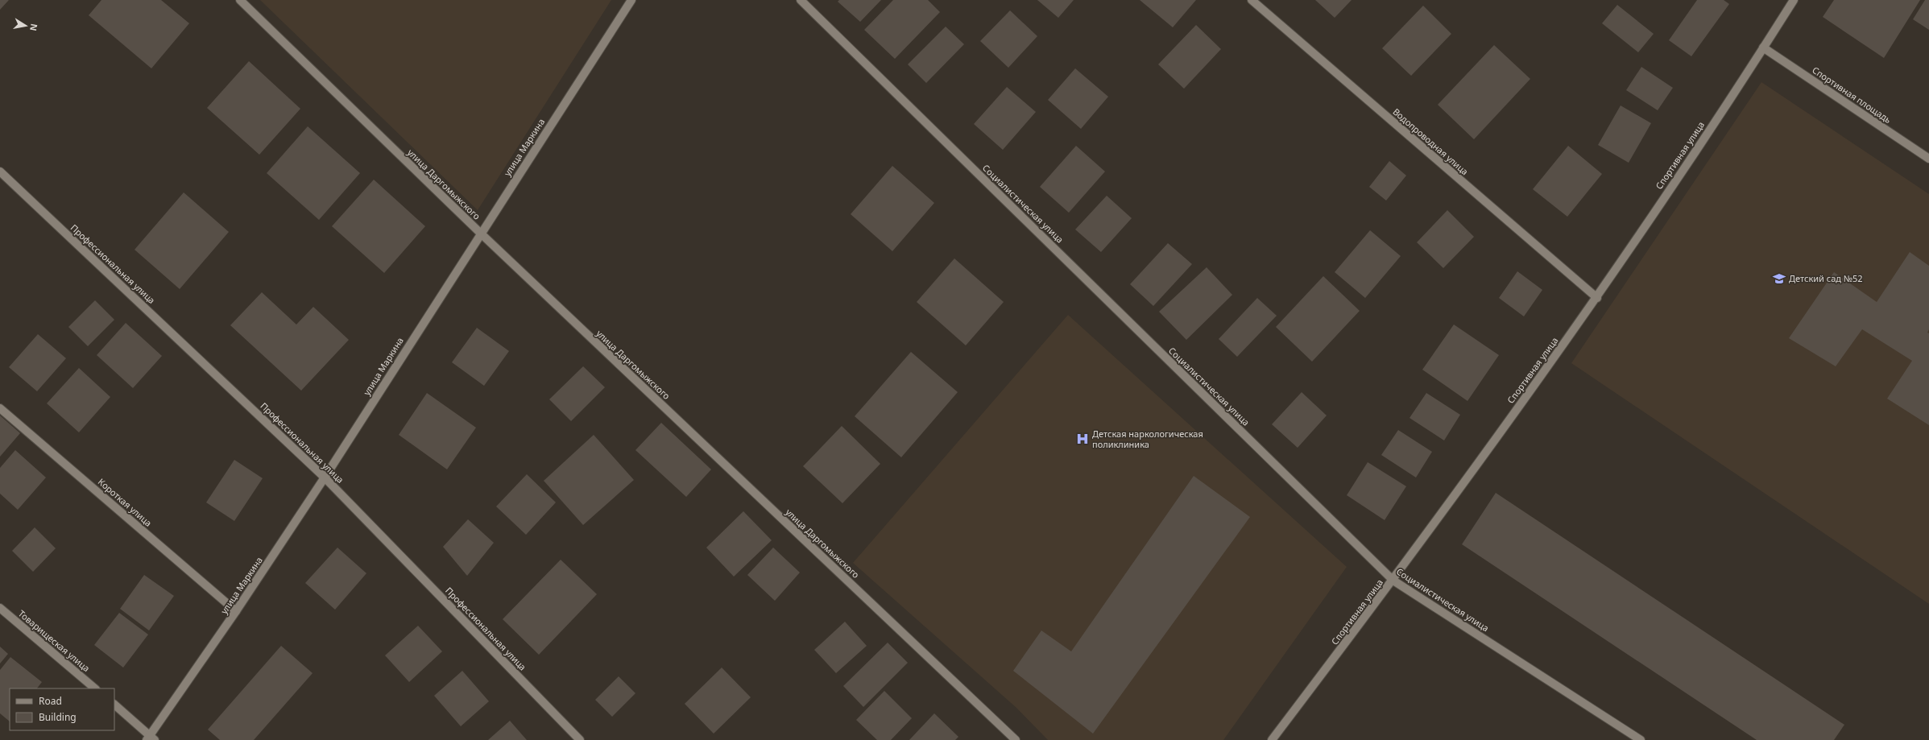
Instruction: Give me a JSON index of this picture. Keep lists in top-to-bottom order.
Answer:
{
  "streets": {
    "street": [
      "Спортивная площадь",
      "Водопроводная улица",
      "улица Маркина",
      "Спортивная улица",
      "улица Даргомыжского",
      "Социалистическая улица",
      "Профессиональная улица",
      "Короткая улица",
      "Товарищеская улица"
    ]
  },
  "crossings": [
    ["Спортивная площадь", "Спортивная улица"],
    ["Водопроводная улица", "Спортивная улица"],
    ["улица Маркина", "улица Даргомыжского"],
    ["улица Маркина", "Профессиональная улица"],
    ["улица Маркина", "Короткая улица"],
    ["Спортивная улица", "Социалистическая улица"]
  ],
  "places": {
    "school or university": ["Детский сад №52"],
    "hospital": ["Детская наркологическая поликлиника"]
  },
  "legend": ["Road", "Building"],
  "north": "right"
}
